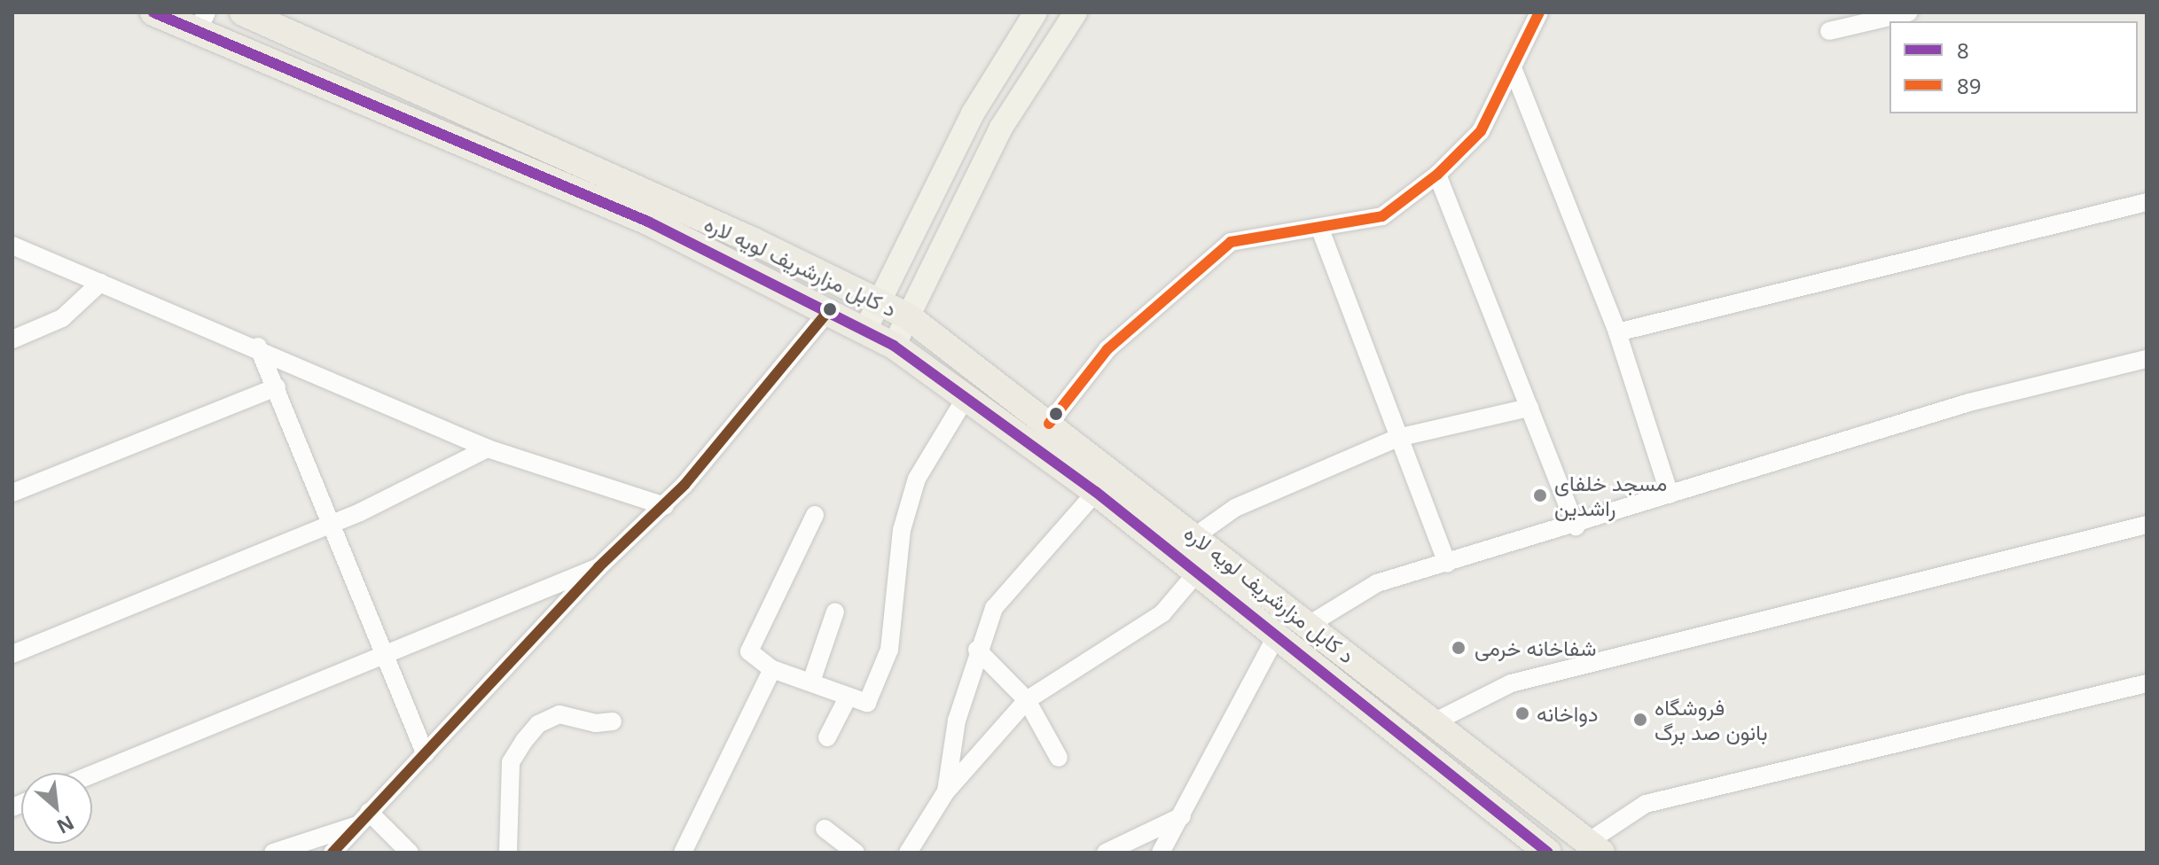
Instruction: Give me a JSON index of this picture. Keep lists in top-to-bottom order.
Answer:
{
  "streets": {
    "highway": ["د کابل مزارشریف لویه لاره"]
  },
  "places": [
    "مسجد خلفای راشدین",
    "شفاخانه خرمی",
    "دواخانه",
    "فروشگاه بانون صد برگ"
  ],
  "lines": ["transit line 8", "transit line 89"],
  "legend": ["8", "89"],
  "north": "bottom right"
}
